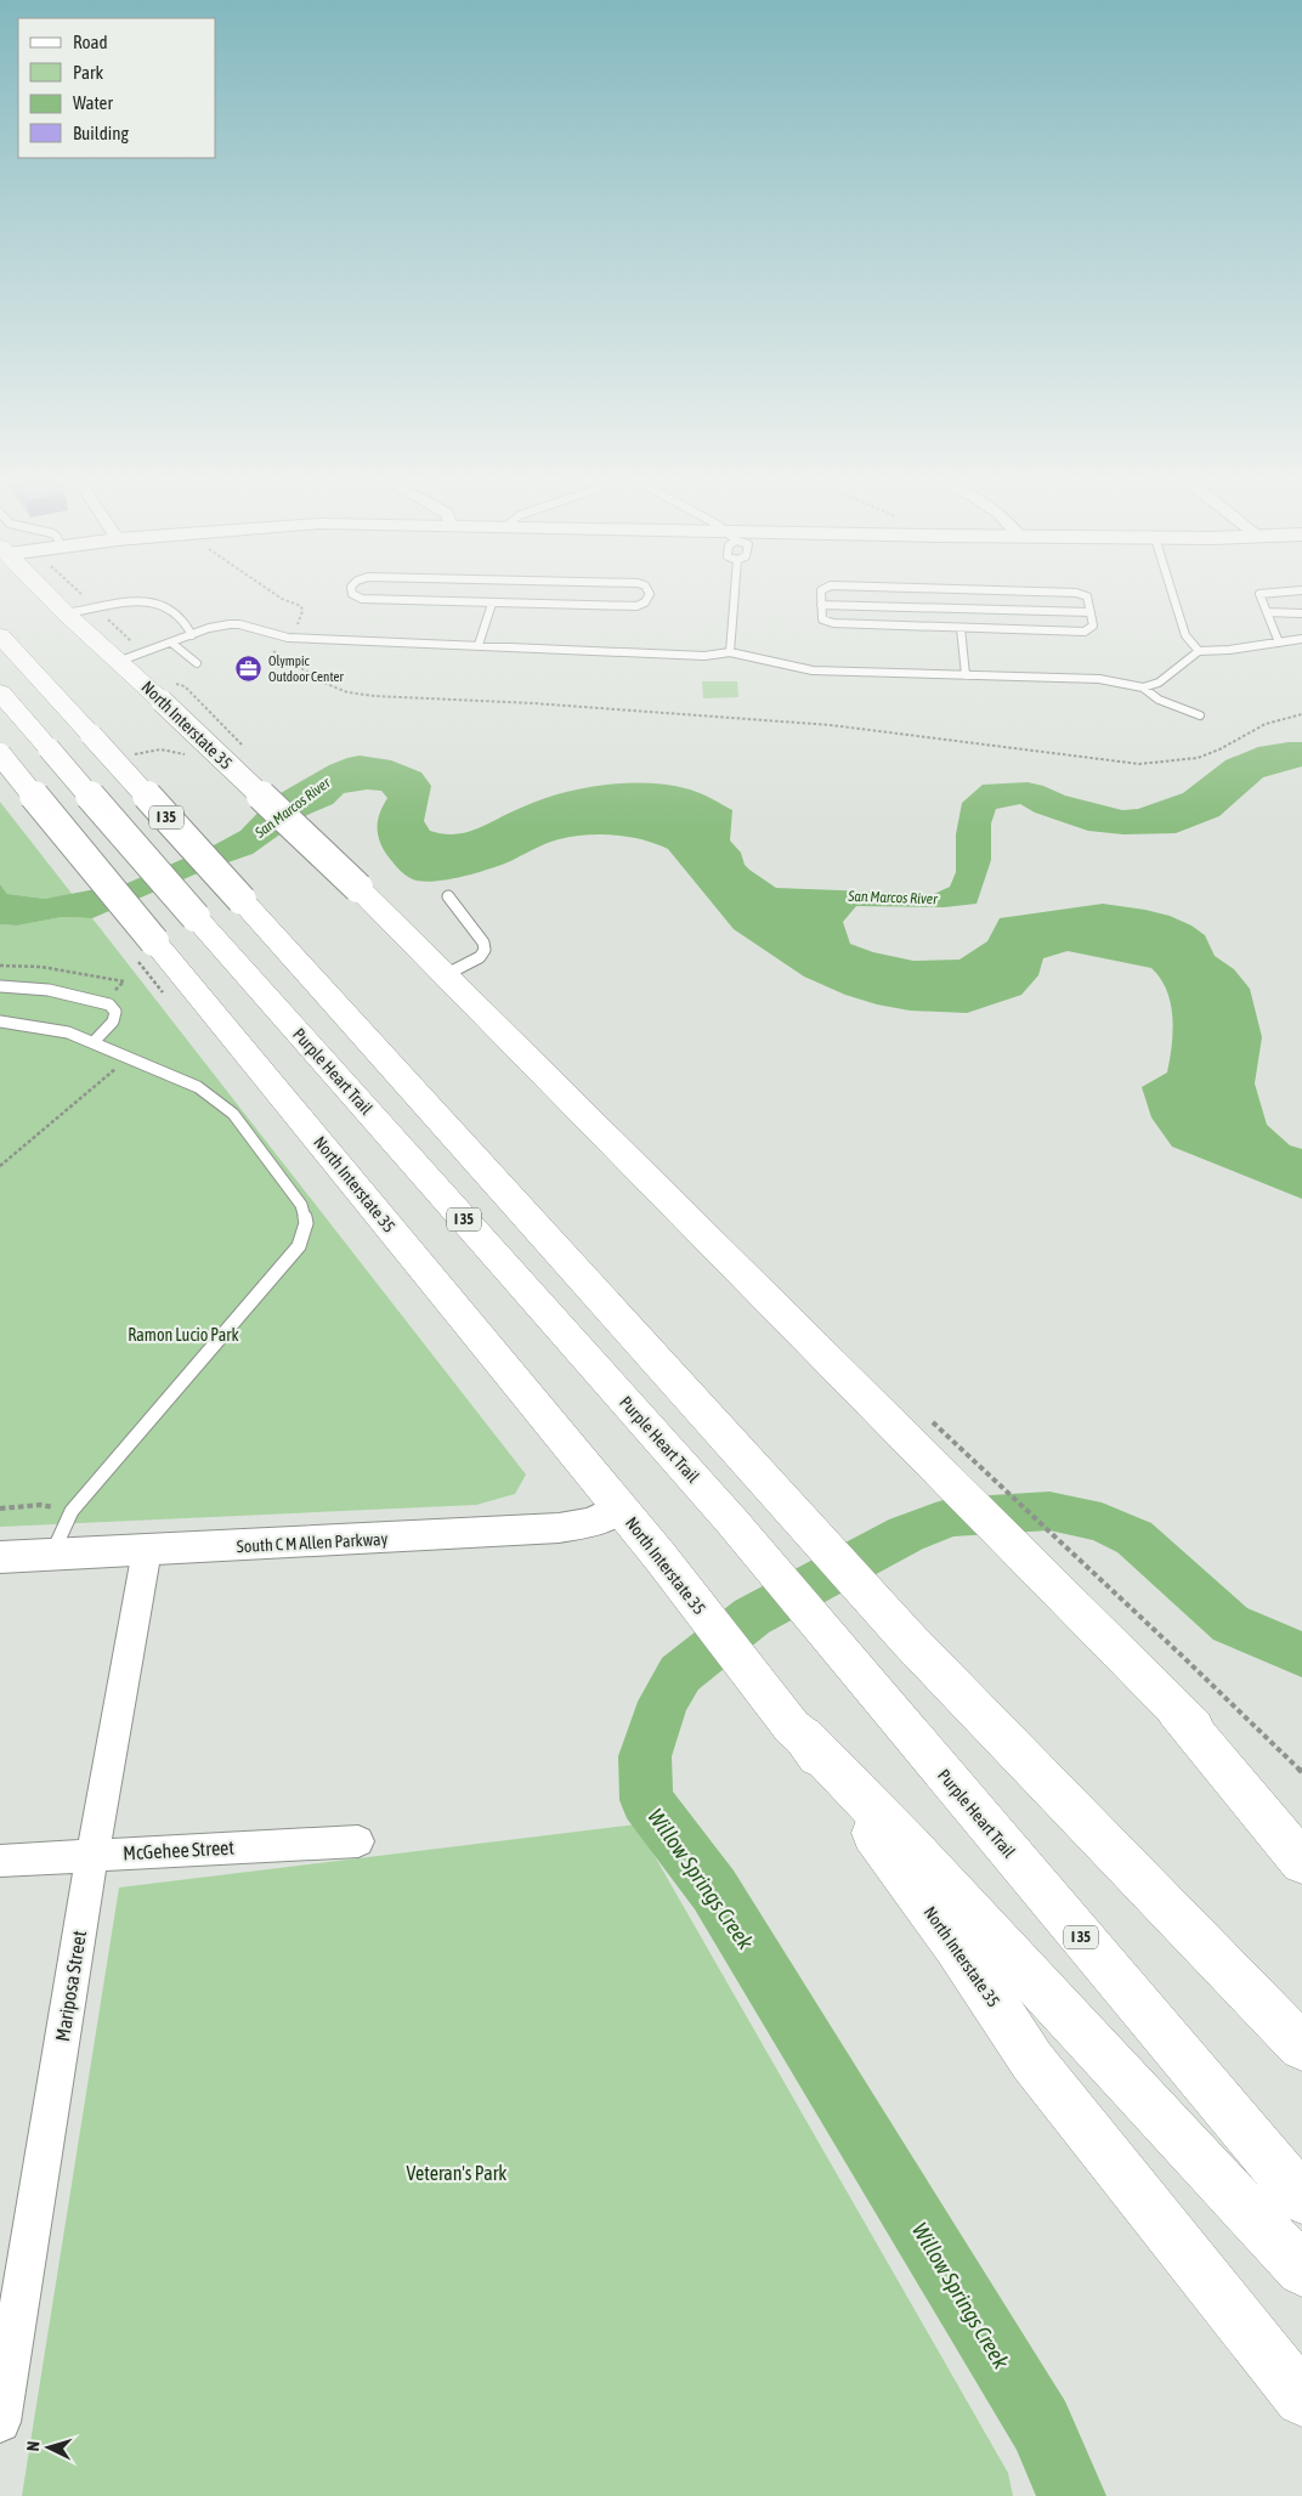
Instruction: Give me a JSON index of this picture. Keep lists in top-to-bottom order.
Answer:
{
  "streets": {
    "main road": ["North Interstate 35", "I 35", "Purple Heart Trail"],
    "street": ["South C M Allen Parkway", "McGehee Street", "Mariposa Street"]
  },
  "crossings": [
    ["North Interstate 35", "South C M Allen Parkway"],
    ["South C M Allen Parkway", "Mariposa Street"],
    ["McGehee Street", "Mariposa Street"]
  ],
  "water": ["San Marcos River", "Willow Springs Creek"],
  "parks": ["Ramon Lucio Park", "Veteran's Park"],
  "places": {
    "office": ["Olympic Outdoor Center"]
  },
  "legend": [
    "Road",
    "Park",
    "Water",
    "Building"
  ],
  "north": "left"
}
